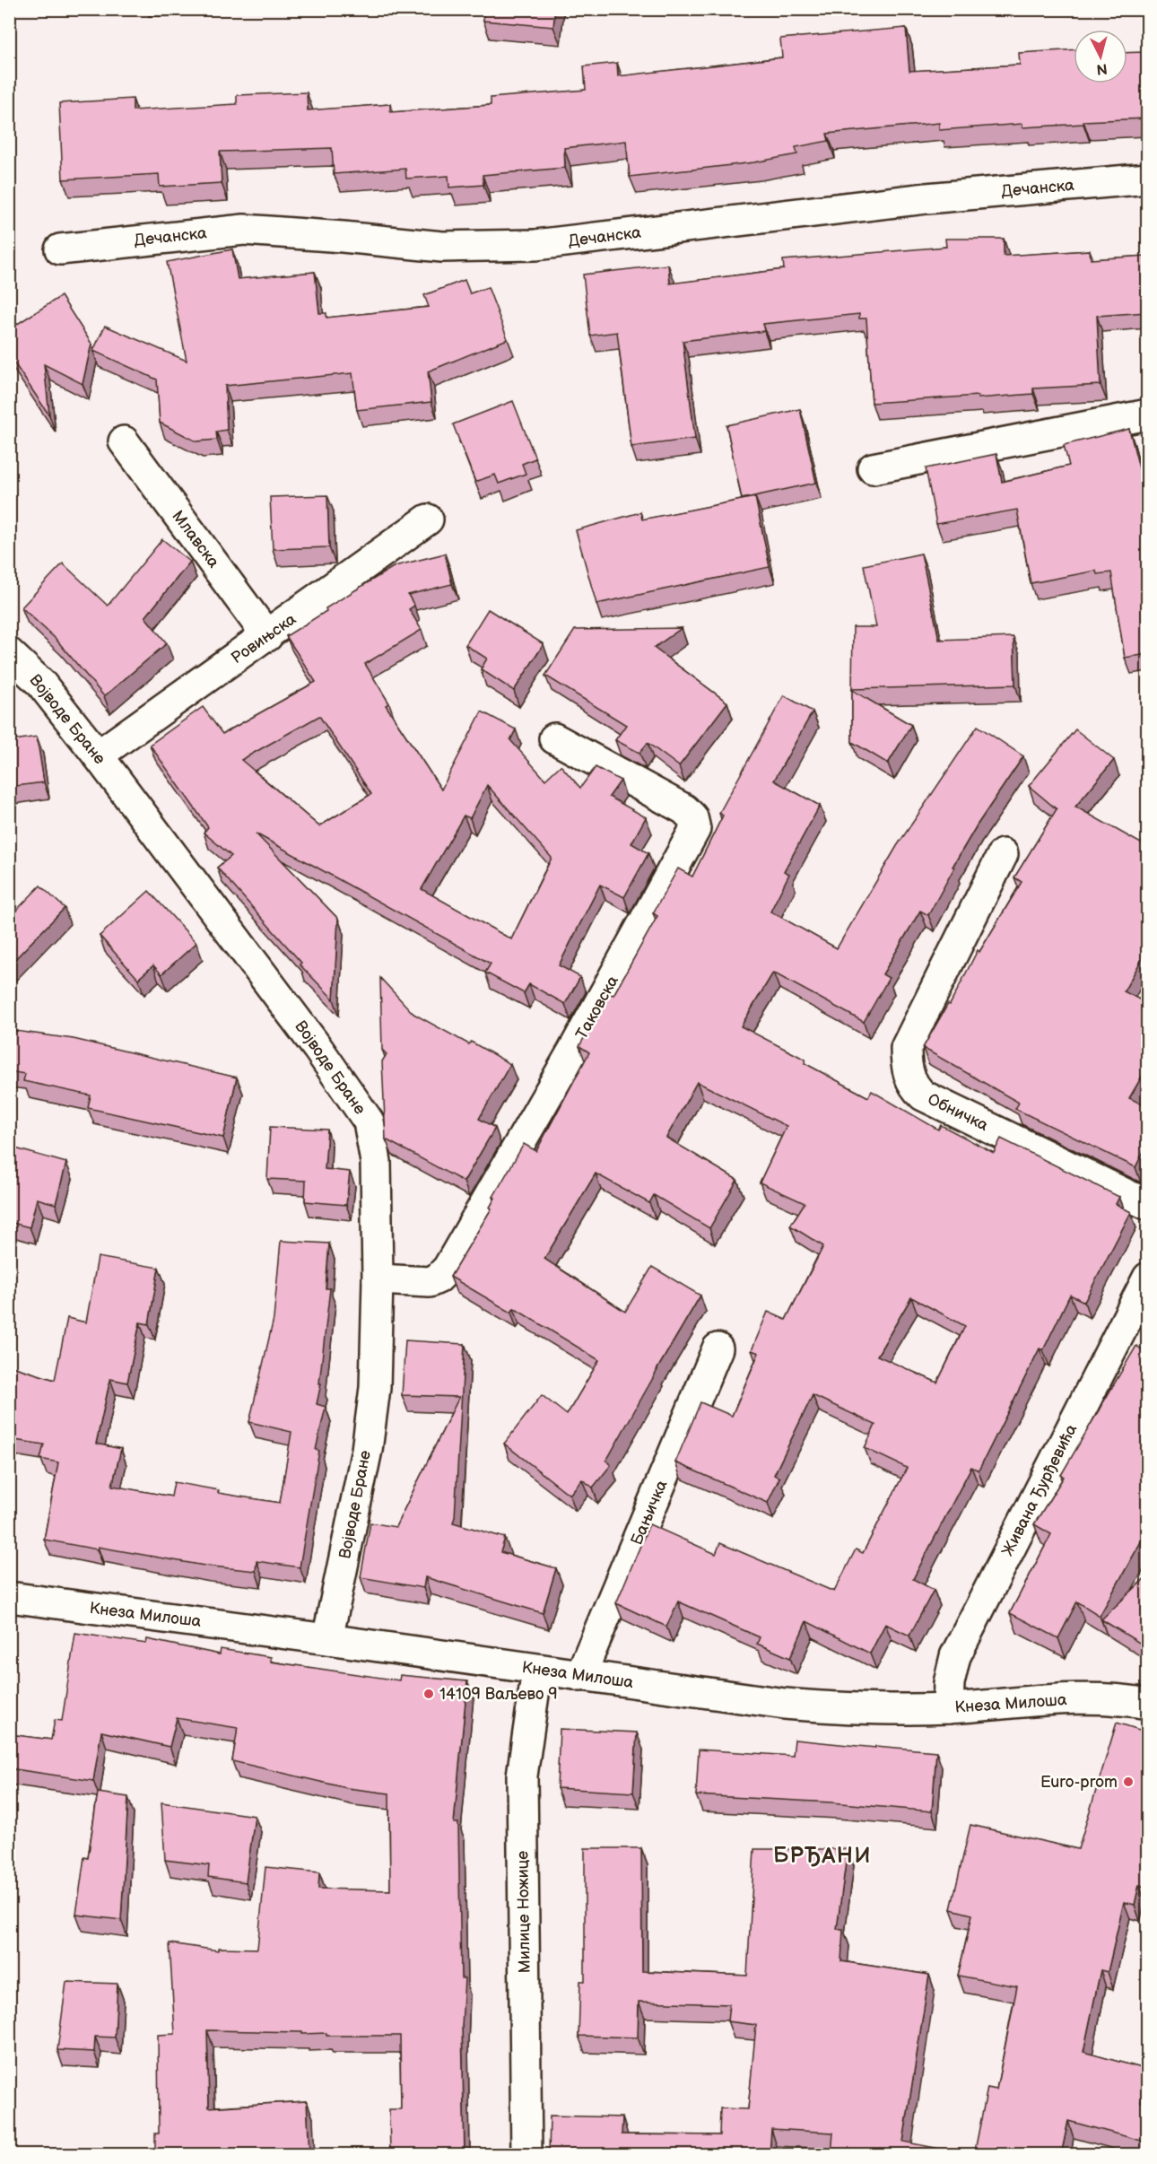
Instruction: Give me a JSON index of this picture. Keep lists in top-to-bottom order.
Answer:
{
  "streets": {
    "street": [
      "Дечанска",
      "Млавска",
      "Ровињска",
      "Војводе Бране",
      "Таковска",
      "Обничка",
      "Живана Ђурђевића",
      "Бањичка",
      "Кнеза Милоша",
      "Милице Ножице"
    ]
  },
  "crossings": [
    ["Млавска", "Ровињска"],
    ["Ровињска", "Војводе Бране"],
    ["Војводе Бране", "Таковска"],
    ["Војводе Бране", "Кнеза Милоша"],
    ["Живана Ђурђевића", "Кнеза Милоша"],
    ["Бањичка", "Кнеза Милоша"],
    ["Кнеза Милоша", "Милице Ножице"]
  ],
  "districts": ["БРЂАНИ"],
  "places": ["14109 Ваљево 9", "Euro-prom"],
  "north": "bottom"
}
